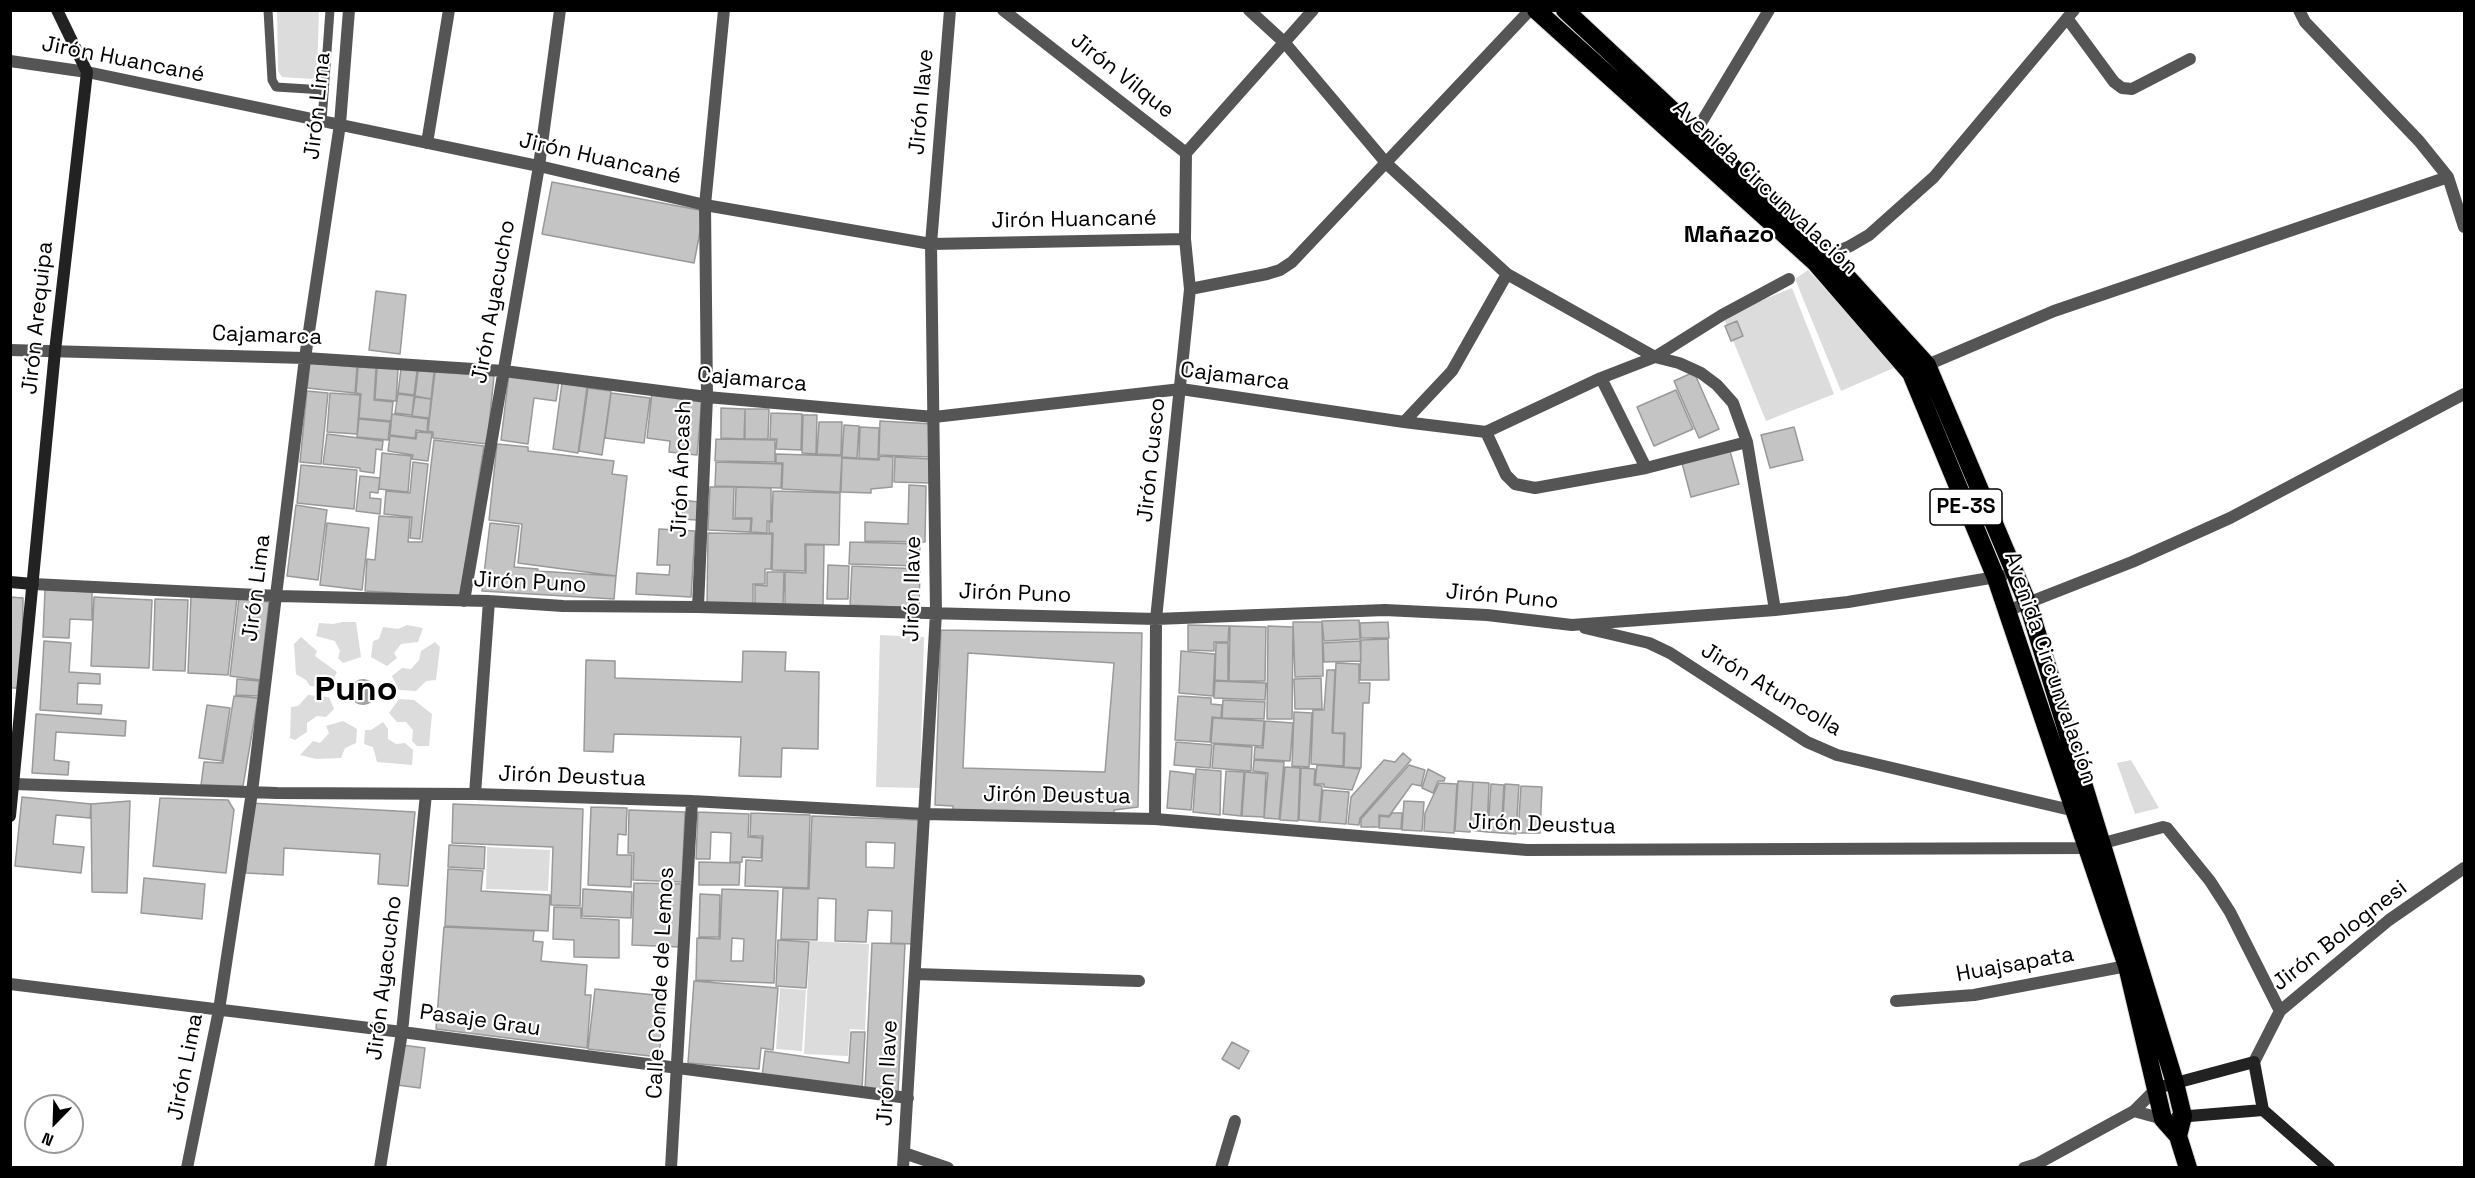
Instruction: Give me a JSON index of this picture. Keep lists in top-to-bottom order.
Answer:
{
  "streets": {
    "highway": ["Avenida Circunvalación", "PE-3S"],
    "street": [
      "Jirón Huancané",
      "Jirón Vilque",
      "Jirón Ilave",
      "Jirón Lima",
      "Jirón Ayacucho",
      "Jirón Arequipa",
      "Cajamarca",
      "Jirón Cusco",
      "Jirón Áncash",
      "Jirón Puno",
      "Jirón Atuncolla",
      "Jirón Deustua",
      "Jirón Bolognesi",
      "Huajsapata",
      "Calle Conde de Lemos",
      "Pasaje Grau"
    ]
  },
  "crossings": [
    ["Jirón Huancané", "Jirón Ilave"],
    ["Jirón Huancané", "Jirón Lima"],
    ["Jirón Huancané", "Jirón Ayacucho"],
    ["Jirón Huancané", "Jirón Arequipa"],
    ["Jirón Huancané", "Jirón Cusco"],
    ["Jirón Huancané", "Jirón Áncash"],
    ["Jirón Vilque", "Jirón Cusco"],
    ["Jirón Ilave", "Cajamarca"],
    ["Jirón Ilave", "Jirón Puno"],
    ["Jirón Ilave", "Jirón Deustua"],
    ["Jirón Ilave", "Pasaje Grau"],
    ["Jirón Lima", "Cajamarca"],
    ["Jirón Lima", "Jirón Puno"],
    ["Jirón Lima", "Jirón Deustua"],
    ["Jirón Lima", "Pasaje Grau"],
    ["Avenida Circunvalación", "Jirón Puno"],
    ["Avenida Circunvalación", "Jirón Atuncolla"],
    ["Avenida Circunvalación", "Jirón Deustua"],
    ["Avenida Circunvalación", "Huajsapata"],
    ["Jirón Ayacucho", "Cajamarca"],
    ["Jirón Ayacucho", "Jirón Puno"],
    ["Jirón Ayacucho", "Jirón Deustua"],
    ["Jirón Ayacucho", "Pasaje Grau"],
    ["Jirón Arequipa", "Cajamarca"],
    ["Jirón Arequipa", "Jirón Puno"],
    ["Jirón Arequipa", "Jirón Deustua"],
    ["Cajamarca", "Jirón Cusco"],
    ["Cajamarca", "Jirón Áncash"],
    ["Jirón Cusco", "Jirón Puno"],
    ["Jirón Cusco", "Jirón Deustua"],
    ["Jirón Áncash", "Jirón Puno"],
    ["Jirón Puno", "Jirón Atuncolla"],
    ["Jirón Deustua", "Jirón Bolognesi"],
    ["Jirón Deustua", "Calle Conde de Lemos"],
    ["Calle Conde de Lemos", "Pasaje Grau"]
  ],
  "districts": ["Mañazo", "Puno"],
  "north": "bottom left"
}
